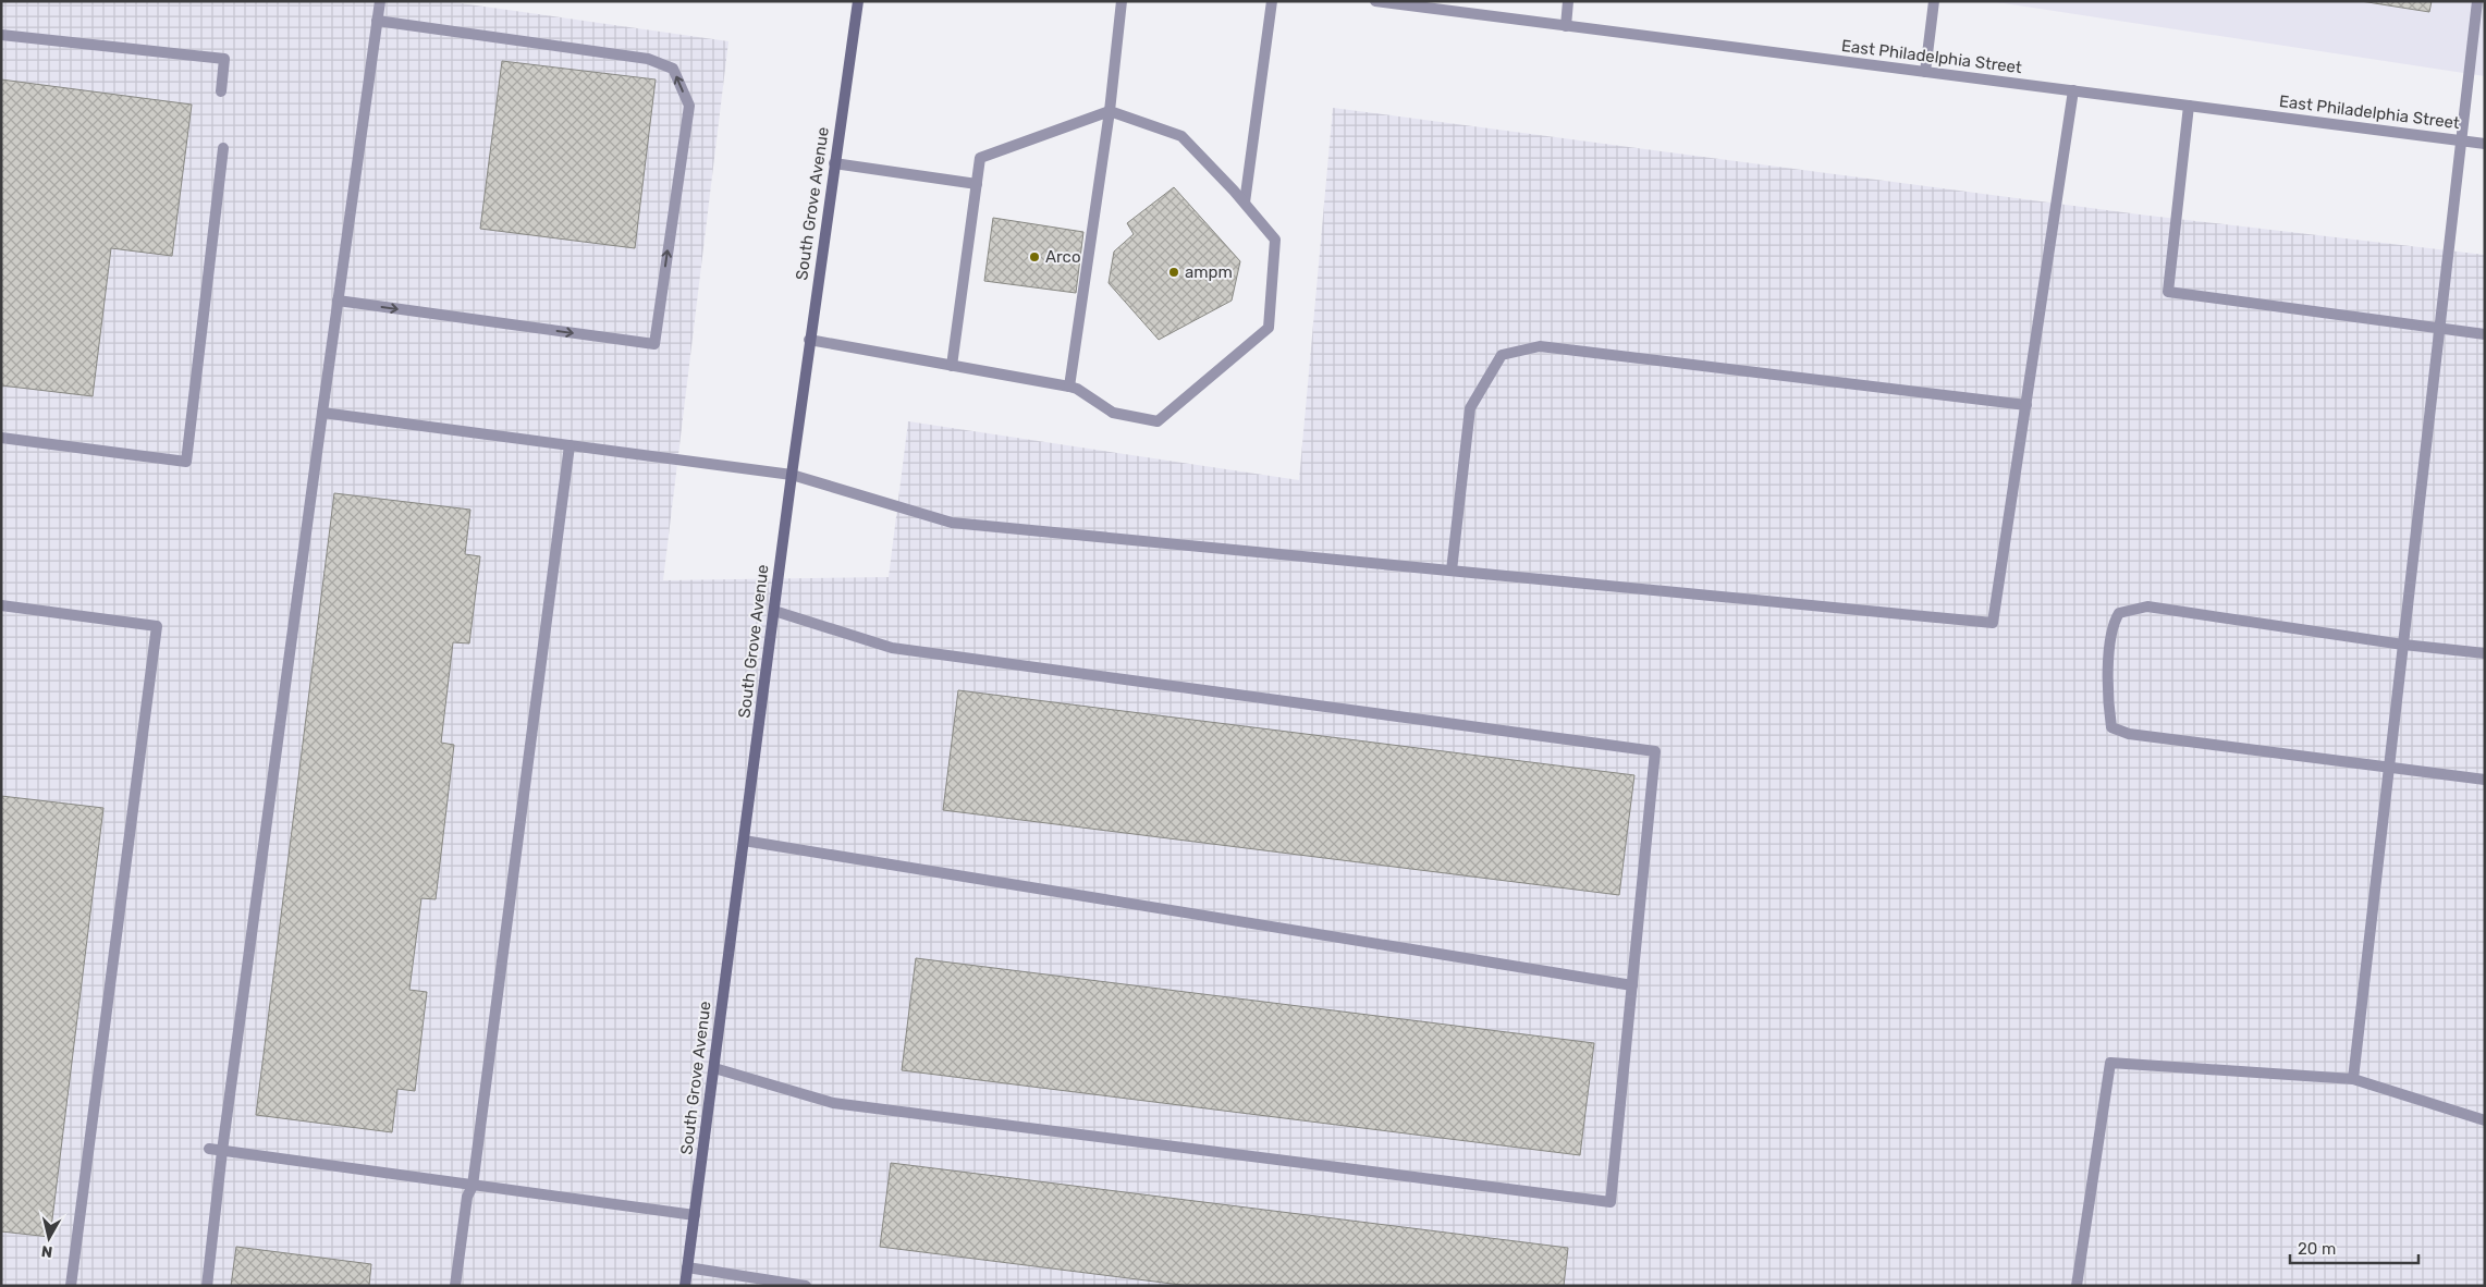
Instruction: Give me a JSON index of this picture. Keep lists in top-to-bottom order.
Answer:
{
  "streets": {
    "main road": ["South Grove Avenue"],
    "street": ["East Philadelphia Street"]
  },
  "places": ["Arco", "ampm"],
  "scale_bar": "20 m",
  "north": "bottom"
}
